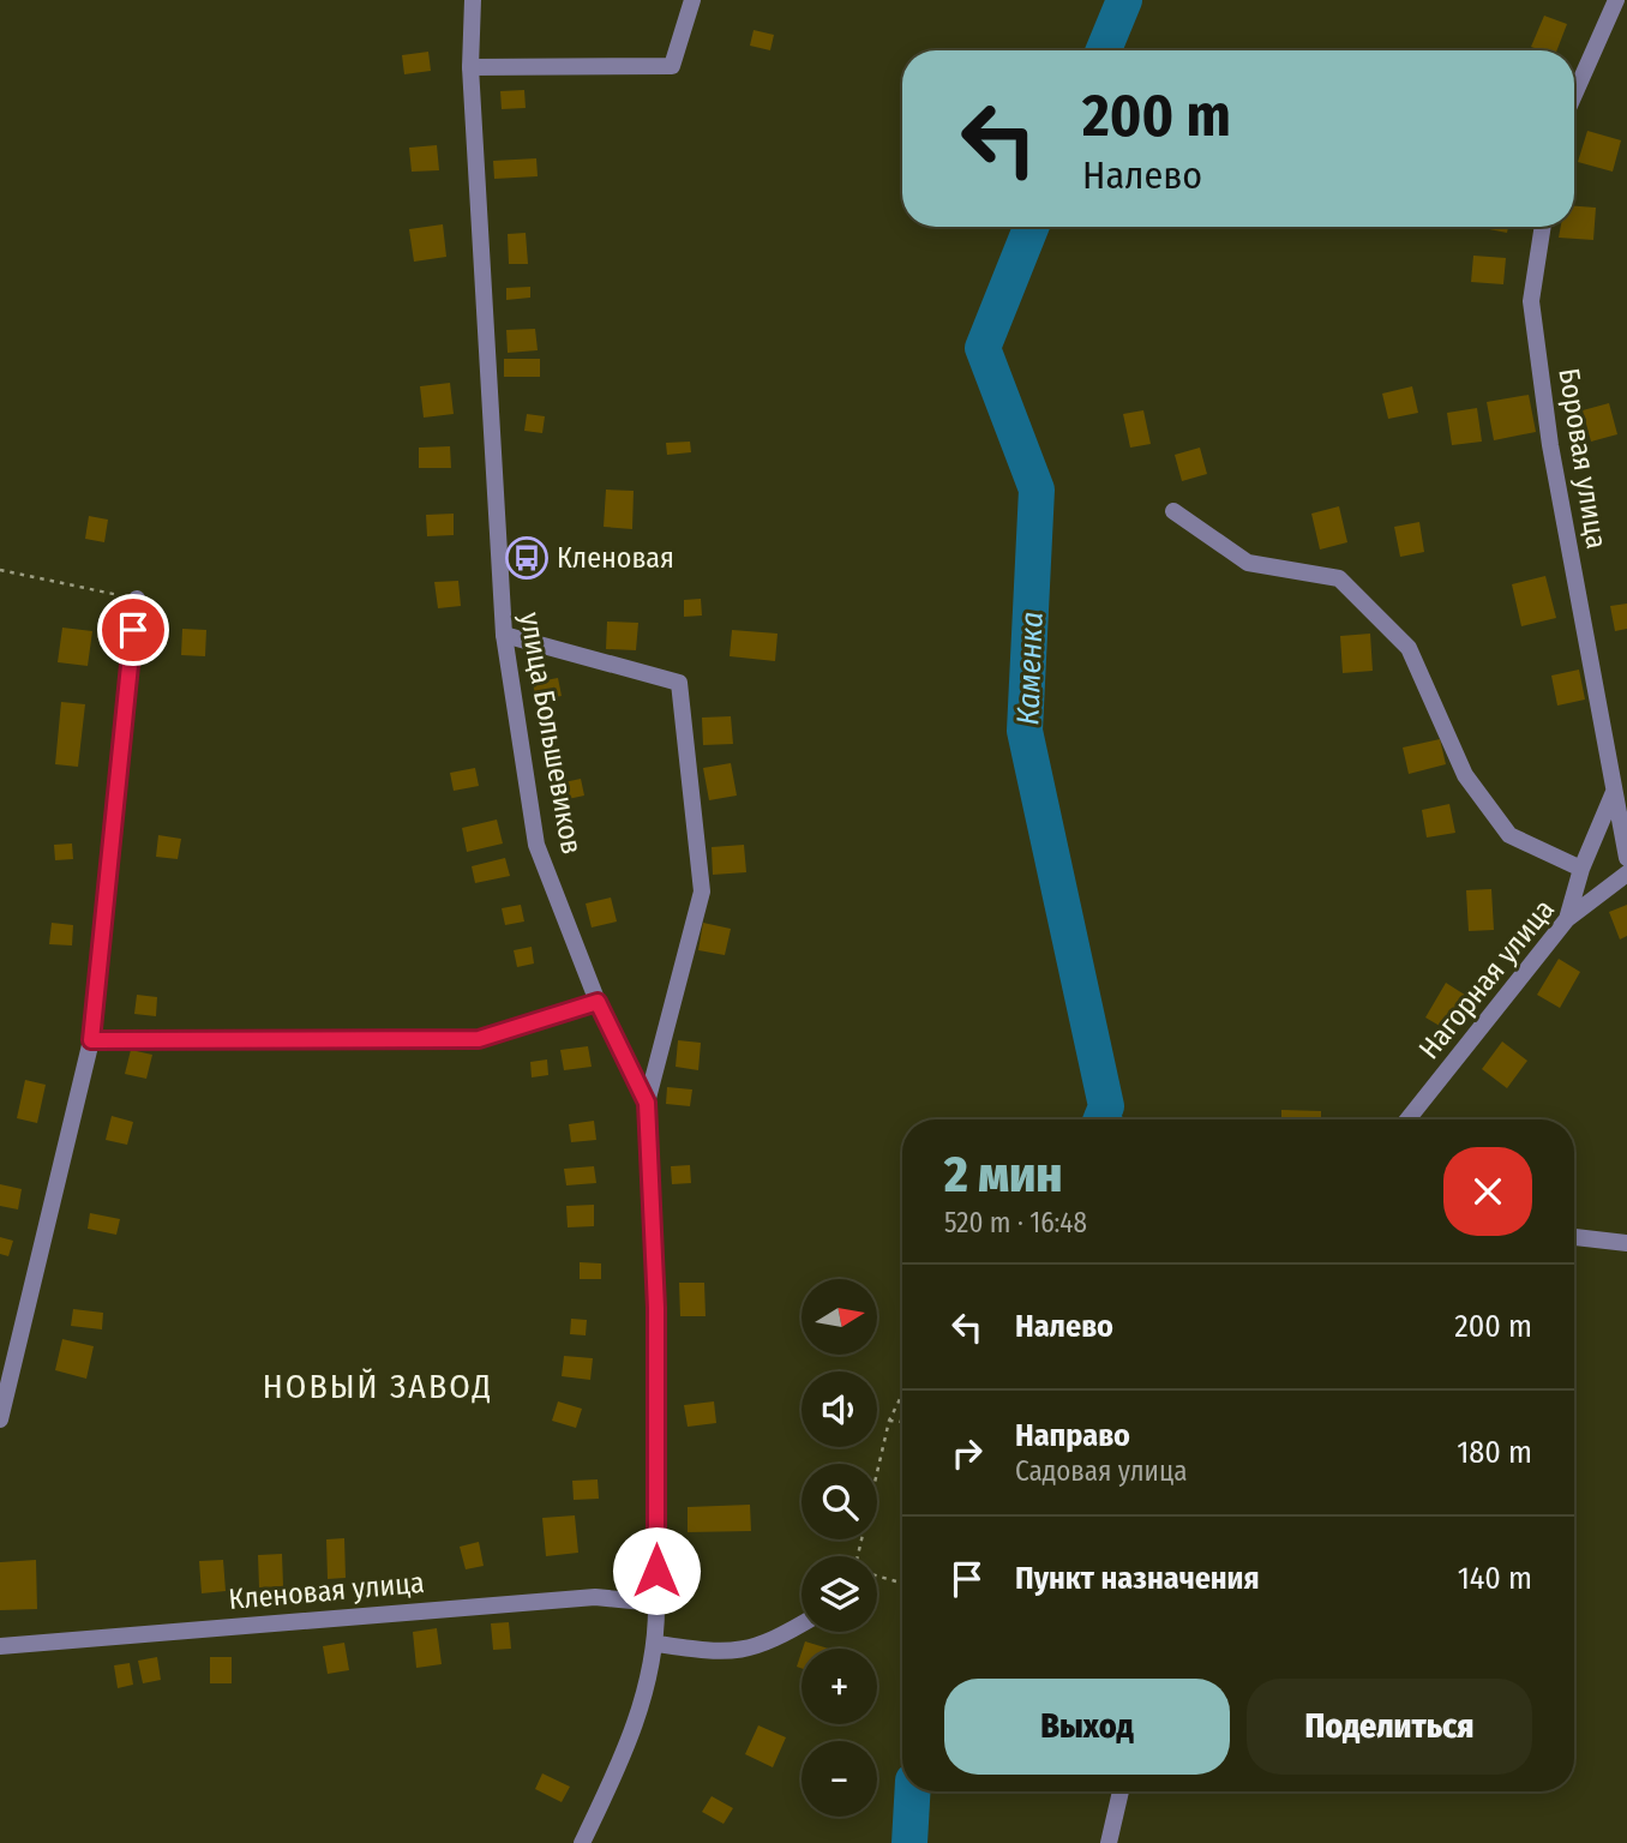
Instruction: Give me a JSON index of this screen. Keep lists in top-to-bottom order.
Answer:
{
  "streets": {
    "street": [
      "Боровая улица",
      "улица Большевиков",
      "Нагорная улица",
      "Кленовая улица"
    ]
  },
  "crossings": [
    ["улица Большевиков", "Кленовая улица"]
  ],
  "districts": ["НОВЫЙ ЗАВОД"],
  "water": ["Каменка"],
  "places": {
    "bus stop": ["Кленовая"]
  },
  "north": "right",
  "page": {
    "turn": ["200 m", "Налево"],
    "heading": ["2 мин", "520 m · 16:48"],
    "list": [
      {
        "name": "Налево",
        "value": "200 m"
      },
      {
        "name": "Направо",
        "note": "Садовая улица",
        "value": "180 m"
      },
      {
        "name": "Пункт назначения",
        "value": "140 m"
      }
    ],
    "map_buttons": ["+", "−"],
    "buttons": ["Выход", "Поделиться"]
  }
}
